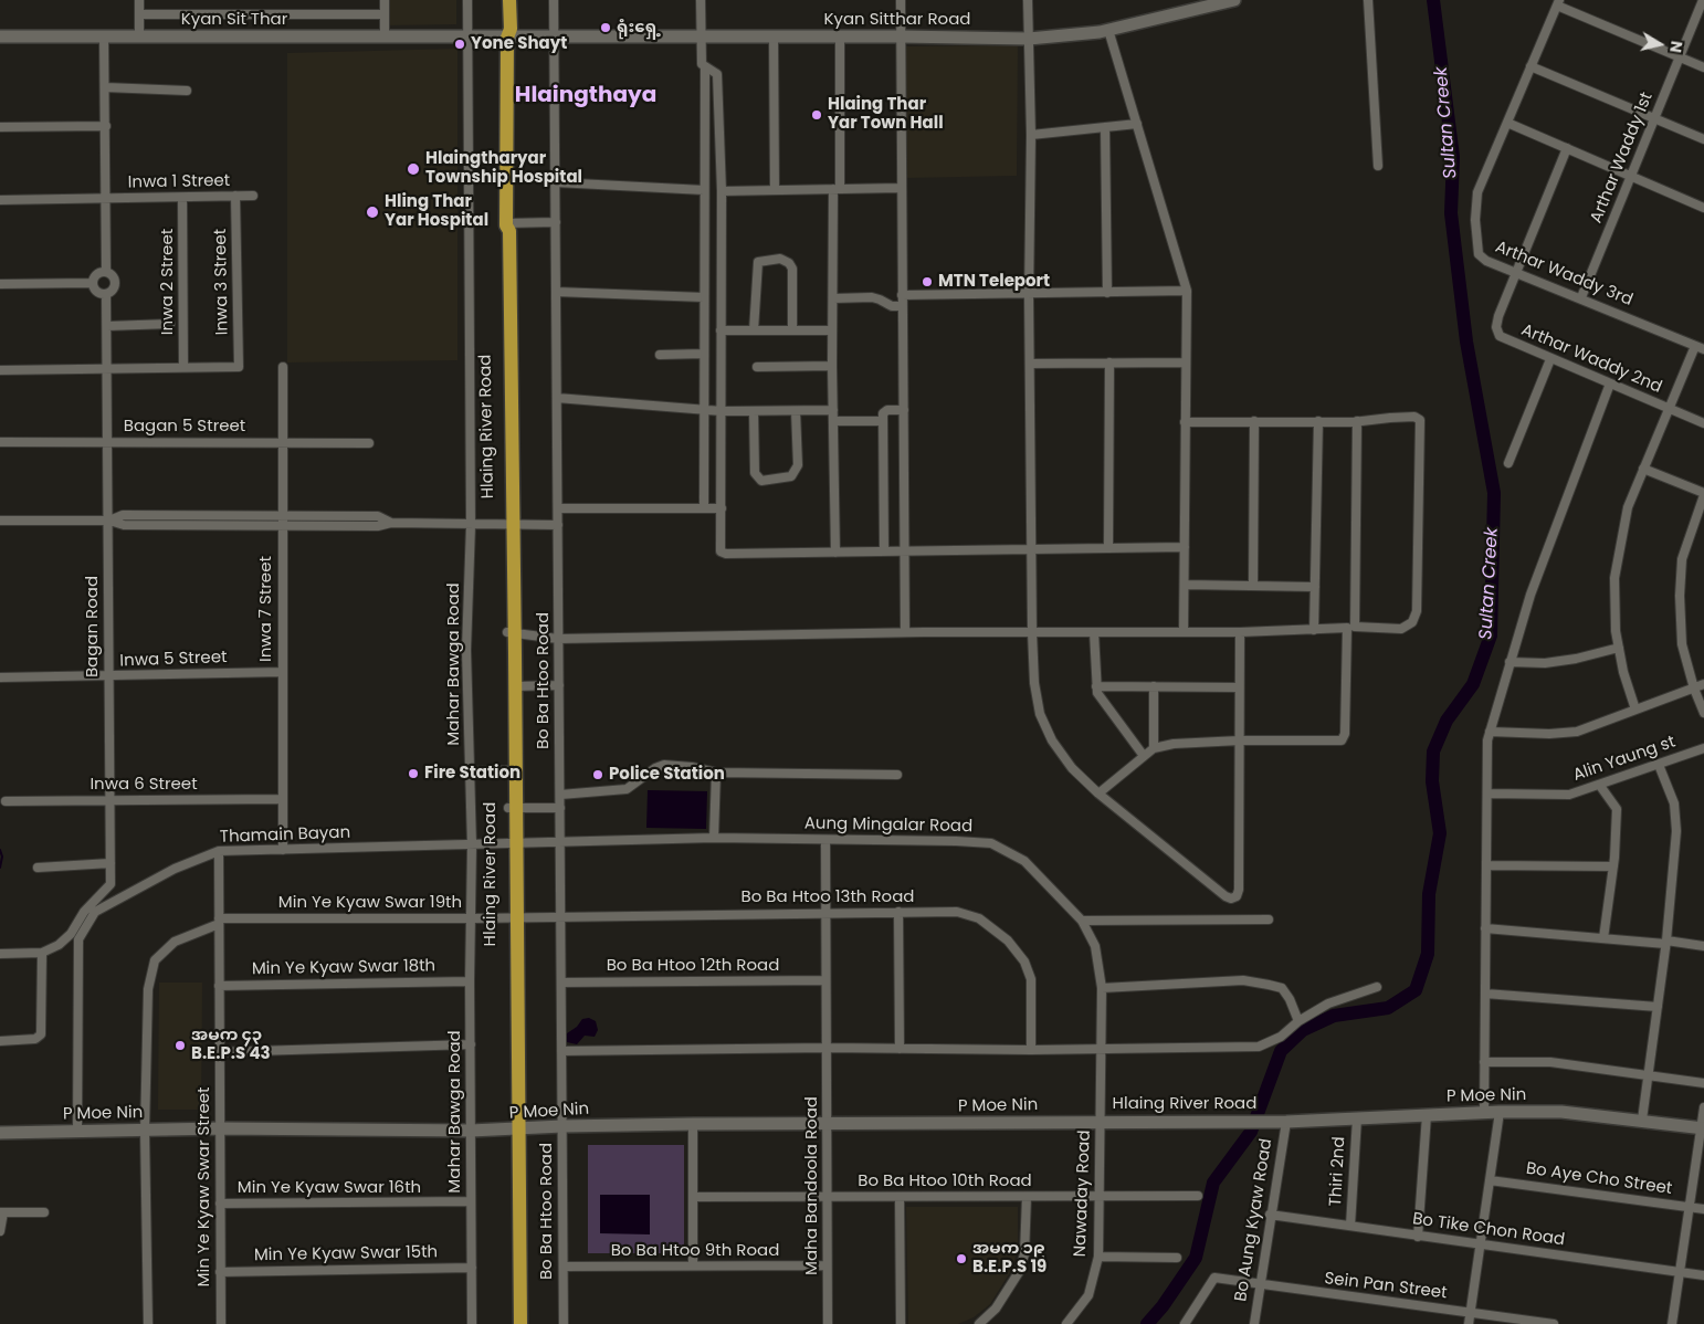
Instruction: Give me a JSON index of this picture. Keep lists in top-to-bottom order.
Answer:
{
  "streets": {
    "main road": ["Hlaing River Road"],
    "street": [
      "Kyan Sit Thar",
      "Kyan Sitthar Road",
      "Arthar Waddy 1st",
      "Inwa 1 Street",
      "Arthar Waddy 3rd",
      "Inwa 2 Street",
      "Inwa 3 Street",
      "Arthar Waddy 2nd",
      "Bagan 5 Street",
      "Inwa 7 Street",
      "Bagan Road",
      "Inwa 5 Street",
      "Mahar Bawga Road",
      "Bo Ba Htoo Road",
      "Alin Yaung st",
      "Inwa 6 Street",
      "Aung Mingalar Road",
      "Thamain Bayan",
      "Bo Ba Htoo 13th Road",
      "Min Ye Kyaw Swar 19th",
      "Bo Ba Htoo 12th Road",
      "Min Ye Kyaw Swar 18th",
      "P Moe Nin",
      "Thiri 2nd",
      "Bo Aye Cho Street",
      "Bo Ba Htoo 10th Road",
      "Maha Bandoola Road",
      "Min Ye Kyaw Swar Street",
      "Min Ye Kyaw Swar 16th",
      "Nawaday Road",
      "Bo Aung Kyaw Road",
      "Bo Tike Chon Road",
      "Bo Ba Htoo 9th Road",
      "Min Ye Kyaw Swar 15th",
      "Sein Pan Street"
    ]
  },
  "crossings": [
    ["Kyan Sit Thar", "Kyan Sitthar Road"],
    ["Kyan Sit Thar", "Hlaing River Road"],
    ["Kyan Sit Thar", "Mahar Bawga Road"],
    ["Kyan Sitthar Road", "Hlaing River Road"],
    ["Kyan Sitthar Road", "Bo Ba Htoo Road"],
    ["Arthar Waddy 1st", "Arthar Waddy 3rd"],
    ["Inwa 1 Street", "Inwa 2 Street"],
    ["Inwa 1 Street", "Inwa 3 Street"],
    ["Arthar Waddy 3rd", "Arthar Waddy 2nd"],
    ["Inwa 2 Street", "Inwa 3 Street"],
    ["Bagan 5 Street", "Inwa 7 Street"],
    ["Bagan 5 Street", "Bagan Road"],
    ["Hlaing River Road", "Aung Mingalar Road"],
    ["Hlaing River Road", "Thamain Bayan"],
    ["Hlaing River Road", "Bo Ba Htoo 13th Road"],
    ["Hlaing River Road", "Min Ye Kyaw Swar 19th"],
    ["Hlaing River Road", "P Moe Nin"],
    ["Hlaing River Road", "Nawaday Road"],
    ["Inwa 7 Street", "Inwa 5 Street"],
    ["Inwa 7 Street", "Inwa 6 Street"],
    ["Inwa 7 Street", "Thamain Bayan"],
    ["Bagan Road", "Inwa 5 Street"],
    ["Bagan Road", "Inwa 6 Street"],
    ["Mahar Bawga Road", "Thamain Bayan"],
    ["Mahar Bawga Road", "Min Ye Kyaw Swar 19th"],
    ["Mahar Bawga Road", "Min Ye Kyaw Swar 18th"],
    ["Mahar Bawga Road", "P Moe Nin"],
    ["Mahar Bawga Road", "Min Ye Kyaw Swar 16th"],
    ["Mahar Bawga Road", "Min Ye Kyaw Swar 15th"],
    ["Bo Ba Htoo Road", "Aung Mingalar Road"],
    ["Bo Ba Htoo Road", "Bo Ba Htoo 13th Road"],
    ["Bo Ba Htoo Road", "Bo Ba Htoo 12th Road"],
    ["Bo Ba Htoo Road", "P Moe Nin"],
    ["Bo Ba Htoo Road", "Bo Ba Htoo 9th Road"],
    ["Aung Mingalar Road", "Thamain Bayan"],
    ["Aung Mingalar Road", "P Moe Nin"],
    ["Aung Mingalar Road", "Maha Bandoola Road"],
    ["Aung Mingalar Road", "Nawaday Road"],
    ["Thamain Bayan", "P Moe Nin"],
    ["Thamain Bayan", "Min Ye Kyaw Swar Street"],
    ["Bo Ba Htoo 13th Road", "Min Ye Kyaw Swar 19th"],
    ["Bo Ba Htoo 13th Road", "Maha Bandoola Road"],
    ["Min Ye Kyaw Swar 19th", "P Moe Nin"],
    ["Min Ye Kyaw Swar 19th", "Min Ye Kyaw Swar Street"],
    ["Bo Ba Htoo 12th Road", "Maha Bandoola Road"],
    ["Min Ye Kyaw Swar 18th", "Min Ye Kyaw Swar Street"],
    ["P Moe Nin", "Thiri 2nd"],
    ["P Moe Nin", "Maha Bandoola Road"],
    ["P Moe Nin", "Min Ye Kyaw Swar Street"],
    ["P Moe Nin", "Nawaday Road"],
    ["P Moe Nin", "Bo Aung Kyaw Road"],
    ["Thiri 2nd", "Bo Tike Chon Road"],
    ["Bo Ba Htoo 10th Road", "Maha Bandoola Road"],
    ["Bo Ba Htoo 10th Road", "Nawaday Road"],
    ["Maha Bandoola Road", "Bo Ba Htoo 9th Road"],
    ["Min Ye Kyaw Swar Street", "Min Ye Kyaw Swar 16th"],
    ["Min Ye Kyaw Swar Street", "Min Ye Kyaw Swar 15th"],
    ["Bo Aung Kyaw Road", "Bo Tike Chon Road"],
    ["Bo Aung Kyaw Road", "Sein Pan Street"]
  ],
  "districts": ["Hlaingthaya"],
  "water": ["Sultan Creek"],
  "places": [
    "ရုံးရှေ့",
    "Yone Shayt",
    "Hlaing Thar Yar Town Hall",
    "Hlaingtharyar Township Hospital",
    "Hling Thar Yar Hospital",
    "MTN Teleport",
    "Fire Station",
    "Police Station",
    "အမက ၄၃ B.E.P.S 43",
    "အမက ၁၉ B.E.P.S 19"
  ],
  "north": "right"
}
